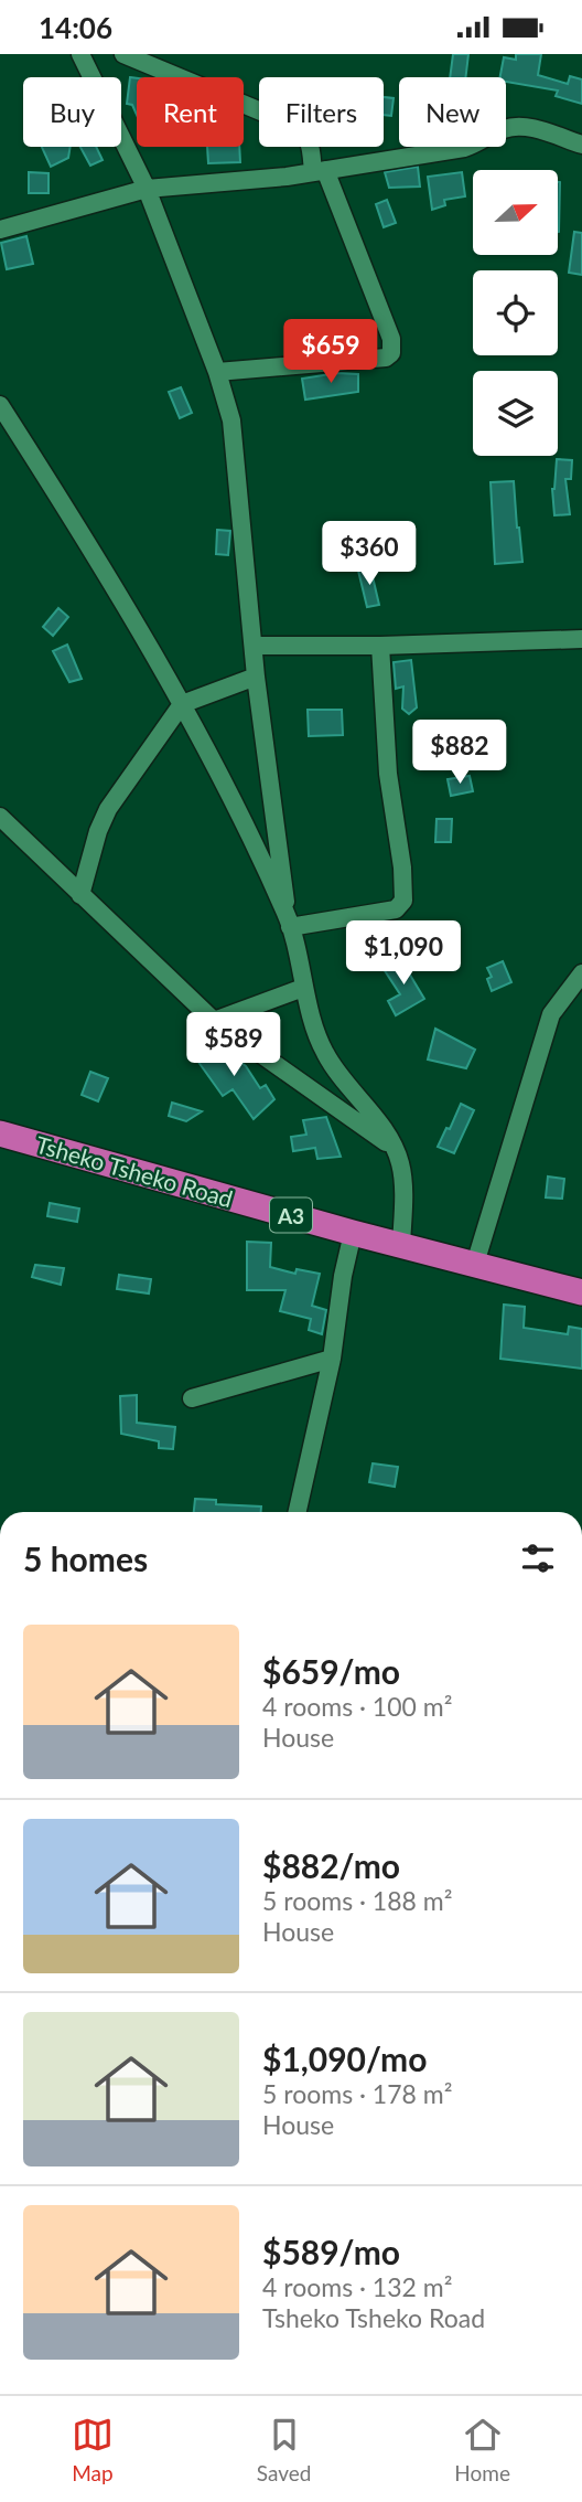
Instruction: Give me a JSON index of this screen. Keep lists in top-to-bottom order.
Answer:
{
  "streets": {
    "highway": ["Tsheko Tsheko Road", "A3"]
  },
  "north": "right",
  "page": {
    "status": "14:06",
    "chip": [
      "Buy",
      "Rent",
      "Filters",
      "New"
    ],
    "price": [
      "$659",
      "$360",
      "$882",
      "$1,090",
      "$589"
    ],
    "heading": "5 homes",
    "list": [
      {
        "name": "$659/mo",
        "note": "4 rooms · 100 m² · House"
      },
      {
        "name": "$882/mo",
        "note": "5 rooms · 188 m² · House"
      },
      {
        "name": "$1,090/mo",
        "note": "5 rooms · 178 m² · House"
      },
      {
        "name": "$589/mo",
        "note": "4 rooms · 132 m² · Tsheko Tsheko Road"
      }
    ],
    "tabs": ["Map", "Saved", "Home"]
  }
}
